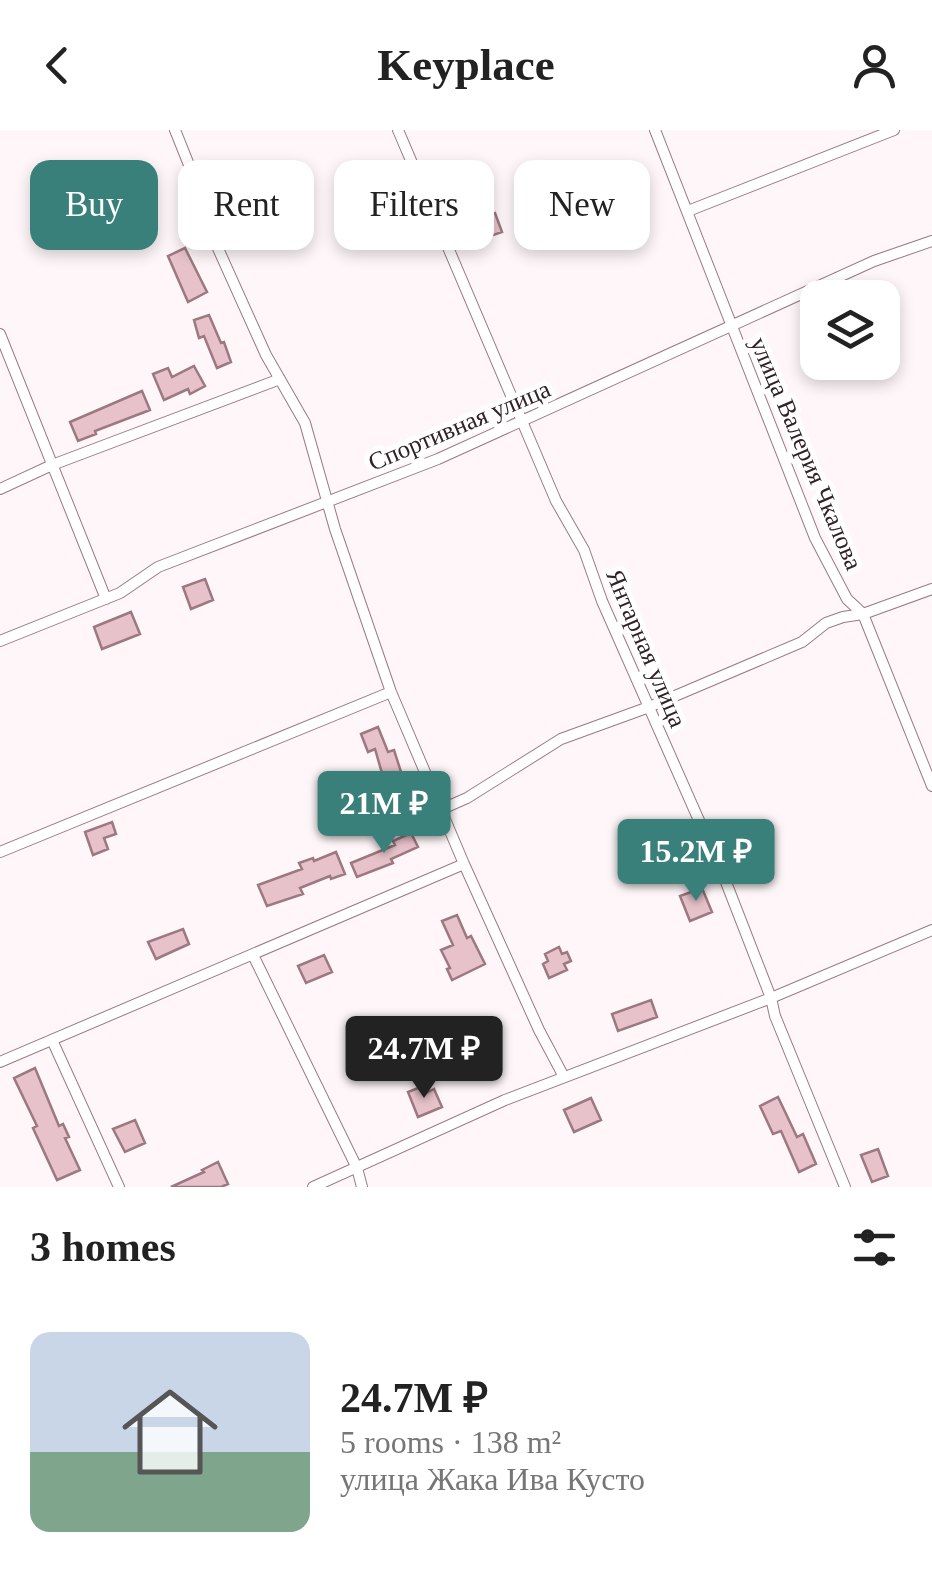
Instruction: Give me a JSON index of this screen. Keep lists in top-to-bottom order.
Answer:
{
  "streets": {
    "street": ["Спортивная улица", "улица Валерия Чкалова", "Янтарная улица"]
  },
  "crossings": [
    ["Спортивная улица", "улица Валерия Чкалова"],
    ["Спортивная улица", "Янтарная улица"]
  ],
  "page": {
    "header": "Keyplace",
    "chip": [
      "Buy",
      "Rent",
      "Filters",
      "New"
    ],
    "price": ["21M ₽", "15.2M ₽", "24.7M ₽"],
    "heading": "3 homes",
    "list": [
      {
        "name": "24.7M ₽",
        "note": "5 rooms · 138 m² · улица Жака Ива Кусто"
      }
    ]
  }
}
